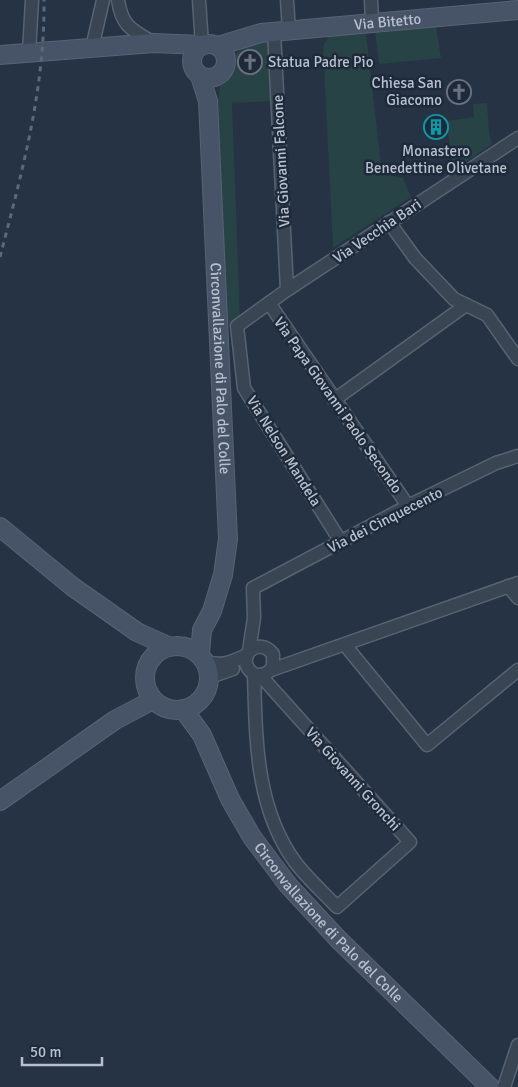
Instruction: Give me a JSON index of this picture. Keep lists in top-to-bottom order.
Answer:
{
  "streets": {
    "street": [
      "Via Bitetto",
      "Via Giovanni Falcone",
      "Via Vecchia Bari",
      "Circonvallazione di Palo del Colle",
      "Via Papa Giovanni Paolo Secondo",
      "Via Nelson Mandela",
      "Via dei Cinquecento",
      "Via Giovanni Gronchi"
    ]
  },
  "crossings": [
    ["Via Bitetto", "Via Giovanni Falcone"],
    ["Via Giovanni Falcone", "Via Vecchia Bari"],
    ["Via Vecchia Bari", "Via Papa Giovanni Paolo Secondo"],
    ["Via Vecchia Bari", "Via Nelson Mandela"],
    ["Via Papa Giovanni Paolo Secondo", "Via dei Cinquecento"],
    ["Via Nelson Mandela", "Via dei Cinquecento"],
    ["Via dei Cinquecento", "Via Giovanni Gronchi"]
  ],
  "places": {
    "church": ["Statua Padre Pio", "Chiesa San Giacomo"],
    "building": ["Monastero Benedettine Olivetane"]
  },
  "scale_bar": "50 m"
}
